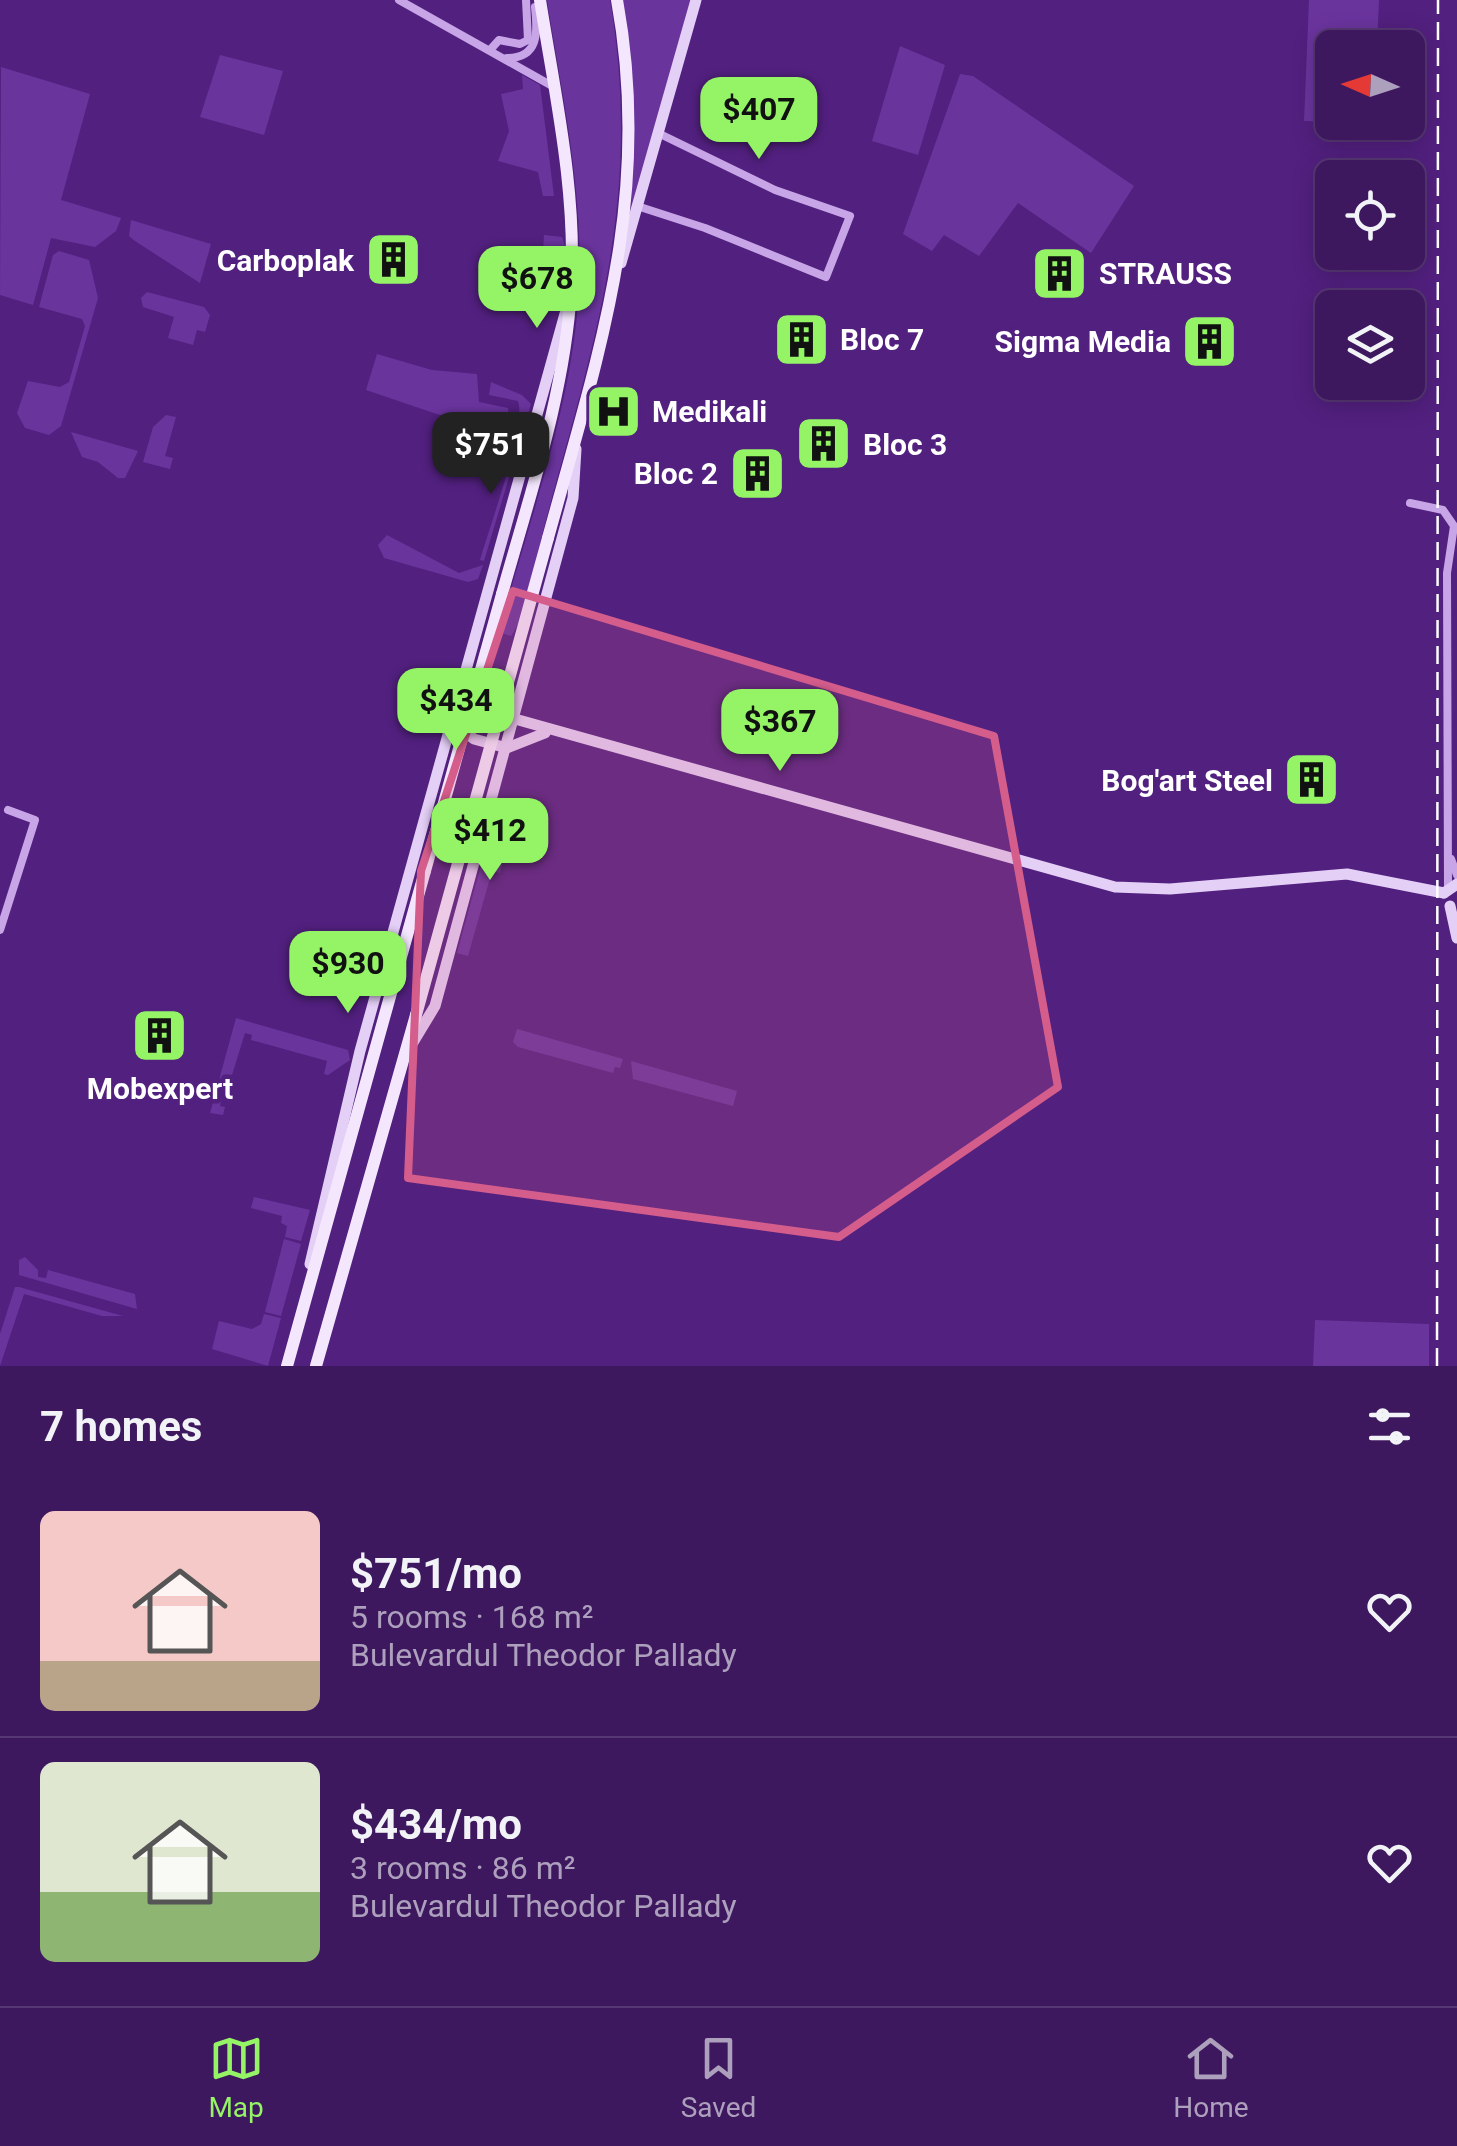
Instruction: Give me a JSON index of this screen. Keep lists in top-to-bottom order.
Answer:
{
  "places": {
    "building": [
      "Carboplak",
      "STRAUSS",
      "Bloc 7",
      "Sigma Media",
      "Bloc 3",
      "Bloc 2",
      "Bog'art Steel",
      "Mobexpert"
    ],
    "hospital": ["Medikali"]
  },
  "north": "left",
  "page": {
    "price": [
      "$407",
      "$678",
      "$751",
      "$434",
      "$367",
      "$412",
      "$930"
    ],
    "heading": "7 homes",
    "list": [
      {
        "name": "$751/mo",
        "note": "5 rooms · 168 m² · Bulevardul Theodor Pallady"
      },
      {
        "name": "$434/mo",
        "note": "3 rooms · 86 m² · Bulevardul Theodor Pallady"
      }
    ],
    "tabs": ["Map", "Saved", "Home"]
  }
}
